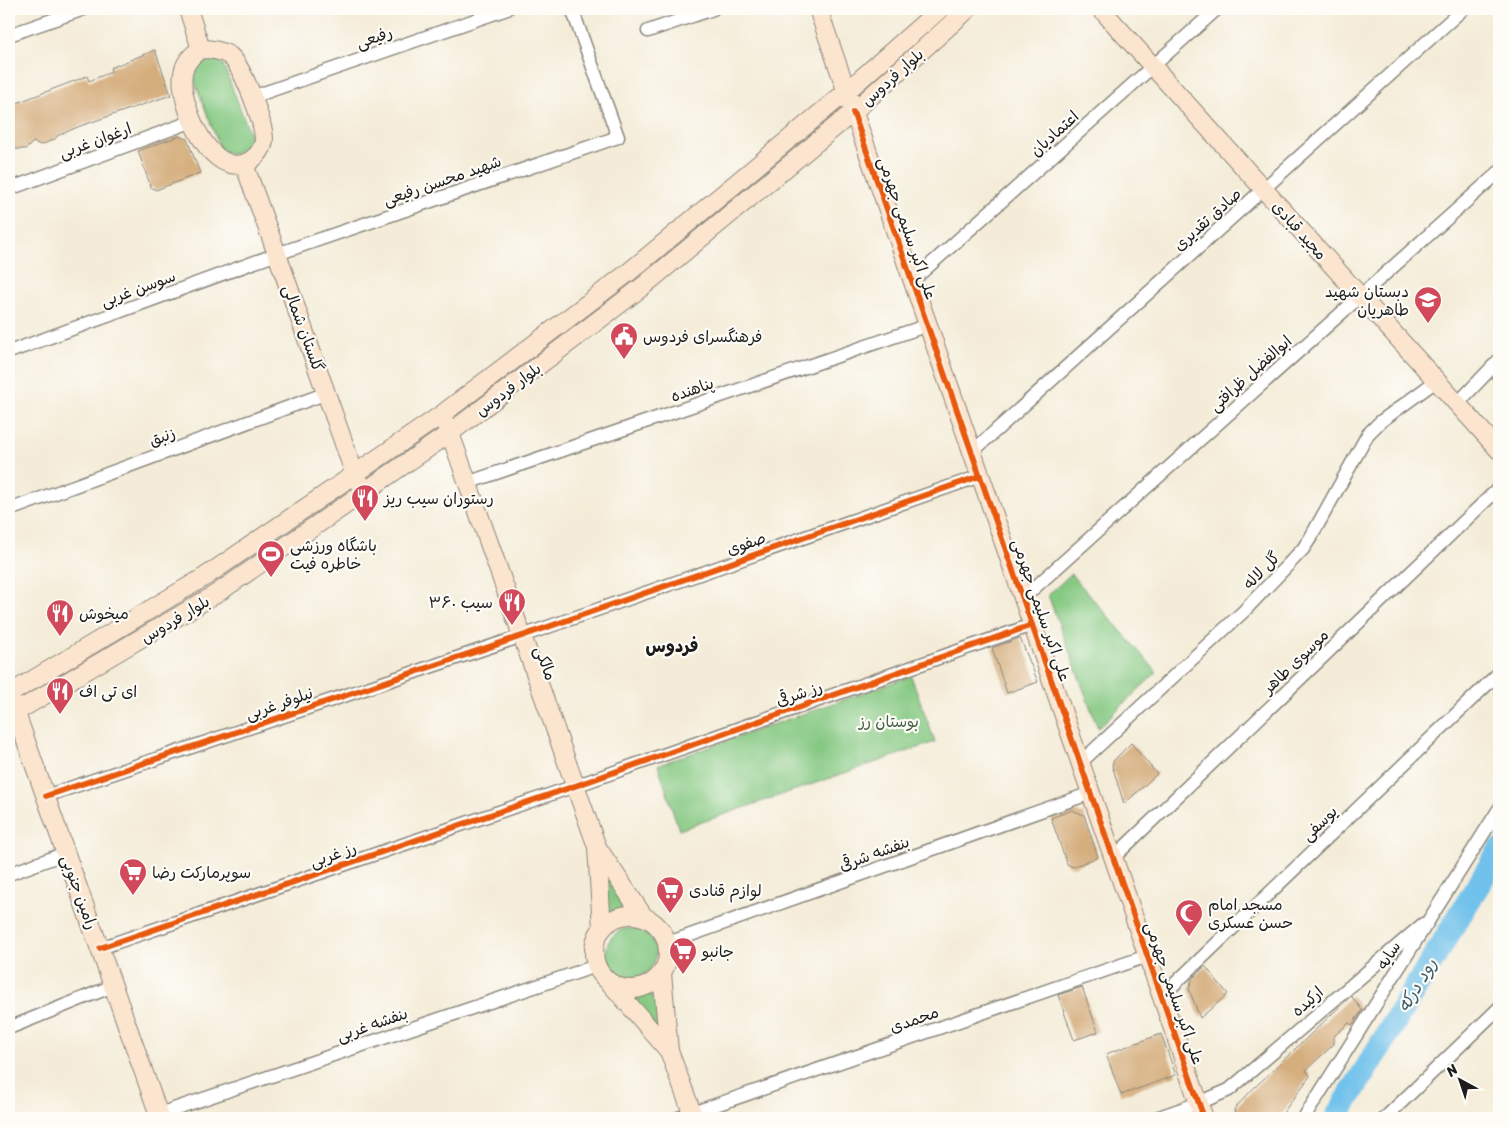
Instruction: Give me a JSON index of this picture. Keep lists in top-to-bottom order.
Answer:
{
  "streets": {
    "street": [
      "رفیعی",
      "بلوار فردوس",
      "اعتمادیان",
      "ارغوان غربی",
      "شهید محسن رفیعی",
      "صادق تقدیری",
      "علی اکبر سلیمی جهرمی",
      "مجید قبادی",
      "سوسن غربی",
      "گلستان شمالی",
      "ابوالفضل ظرافتی",
      "پناهنده",
      "زنبق",
      "صفوی",
      "گل لاله",
      "موسوی طاهر",
      "مالکی",
      "رز شرقی",
      "نیلوفر غربی",
      "یوسفی",
      "بنفشه شرقی",
      "رز غربی",
      "رامین جنوبی",
      "سایه",
      "ارکیده",
      "محمدی",
      "بنفشه غربی"
    ]
  },
  "crossings": [
    ["بلوار فردوس", "علی اکبر سلیمی جهرمی"],
    ["بلوار فردوس", "گلستان شمالی"],
    ["بلوار فردوس", "مالکی"],
    ["بلوار فردوس", "رامین جنوبی"],
    ["اعتمادیان", "علی اکبر سلیمی جهرمی"],
    ["اعتمادیان", "مجید قبادی"],
    ["شهید محسن رفیعی", "سوسن غربی"],
    ["شهید محسن رفیعی", "گلستان شمالی"],
    ["صادق تقدیری", "علی اکبر سلیمی جهرمی"],
    ["صادق تقدیری", "مجید قبادی"],
    ["علی اکبر سلیمی جهرمی", "ابوالفضل ظرافتی"],
    ["علی اکبر سلیمی جهرمی", "پناهنده"],
    ["علی اکبر سلیمی جهرمی", "صفوی"],
    ["علی اکبر سلیمی جهرمی", "گل لاله"],
    ["علی اکبر سلیمی جهرمی", "موسوی طاهر"],
    ["علی اکبر سلیمی جهرمی", "رز شرقی"],
    ["علی اکبر سلیمی جهرمی", "یوسفی"],
    ["علی اکبر سلیمی جهرمی", "بنفشه شرقی"],
    ["علی اکبر سلیمی جهرمی", "ارکیده"],
    ["علی اکبر سلیمی جهرمی", "محمدی"],
    ["مجید قبادی", "ابوالفضل ظرافتی"],
    ["مجید قبادی", "گل لاله"],
    ["سوسن غربی", "گلستان شمالی"],
    ["گلستان شمالی", "زنبق"],
    ["پناهنده", "مالکی"],
    ["صفوی", "مالکی"],
    ["صفوی", "نیلوفر غربی"],
    ["مالکی", "رز شرقی"],
    ["مالکی", "نیلوفر غربی"],
    ["مالکی", "بنفشه شرقی"],
    ["مالکی", "رز غربی"],
    ["مالکی", "بنفشه غربی"],
    ["رز شرقی", "رز غربی"],
    ["نیلوفر غربی", "رامین جنوبی"],
    ["بنفشه شرقی", "بنفشه غربی"],
    ["رز غربی", "رامین جنوبی"],
    ["رامین جنوبی", "بنفشه غربی"],
    ["سایه", "ارکیده"]
  ],
  "districts": ["فردوس"],
  "water": ["رود درکه"],
  "parks": ["بوستان رز"],
  "places": {
    "school or university": ["دبستان شهید طاهریان"],
    "public building": ["فرهنگسرای فردوس"],
    "restaurant": [
      "رستوران سیب ریز",
      "سیب ۳۶۰",
      "میخوش",
      "ای تی اف"
    ],
    "sports": ["باشگاه ورزشی خاطره فیت"],
    "supermarket": ["سوپرمارکت رضا", "لوازم قنادی", "جانبو"],
    "mosque": ["مسجد امام حسن عسکری"]
  },
  "north": "top left"
}
